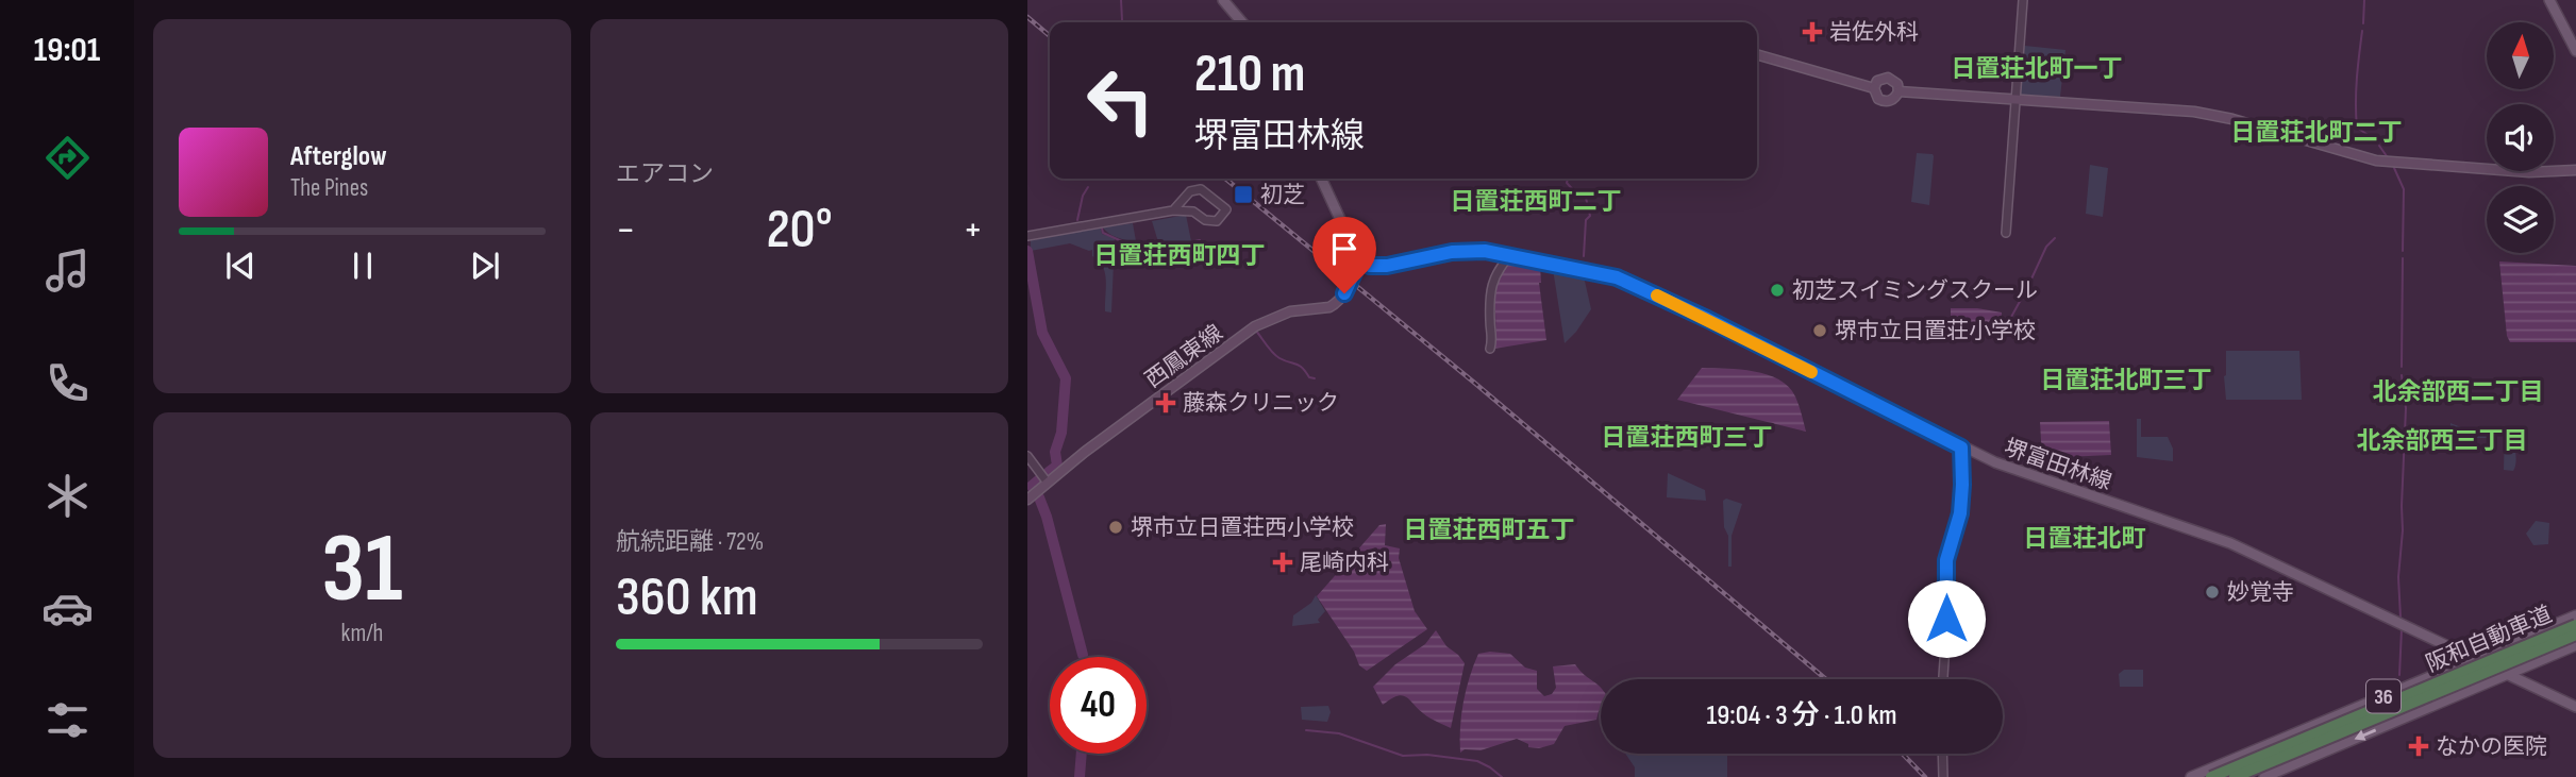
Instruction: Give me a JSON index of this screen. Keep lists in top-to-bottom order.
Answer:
{
  "streets": {
    "highway": ["阪和自動車道"],
    "main road": ["西鳳東線", "堺富田林線", "36"]
  },
  "crossings": [
    ["西鳳東線", "堺富田林線"],
    ["堺富田林線", "36"]
  ],
  "districts": [
    "日置荘北町一丁",
    "日置荘北町二丁",
    "日置荘西町二丁",
    "日置荘西町四丁",
    "日置荘北町三丁",
    "北余部西二丁目",
    "日置荘西町三丁",
    "北余部西三丁目",
    "日置荘西町五丁",
    "日置荘北町"
  ],
  "places": {
    "health": [
      "岩佐外科",
      "藤森クリニック",
      "尾崎内科",
      "なかの医院"
    ],
    "transit": ["初芝"],
    "other": [
      "初芝スイミングスクール",
      "堺市立日置荘小学校",
      "堺市立日置荘西小学校",
      "妙覚寺"
    ]
  },
  "north": "top",
  "page": {
    "tabs": "19:01",
    "tile": [
      "エアコン",
      ["31", "km/h"],
      ["航続距離 · 72%", "360 km"]
    ],
    "turn": ["210 m", "堺富田林線"],
    "song": ["Afterglow", "The Pines"],
    "heat": ["−", "20°", "+"],
    "limit": "40",
    "trip": "19:04 · 3 分 · 1.0 km"
  }
}
